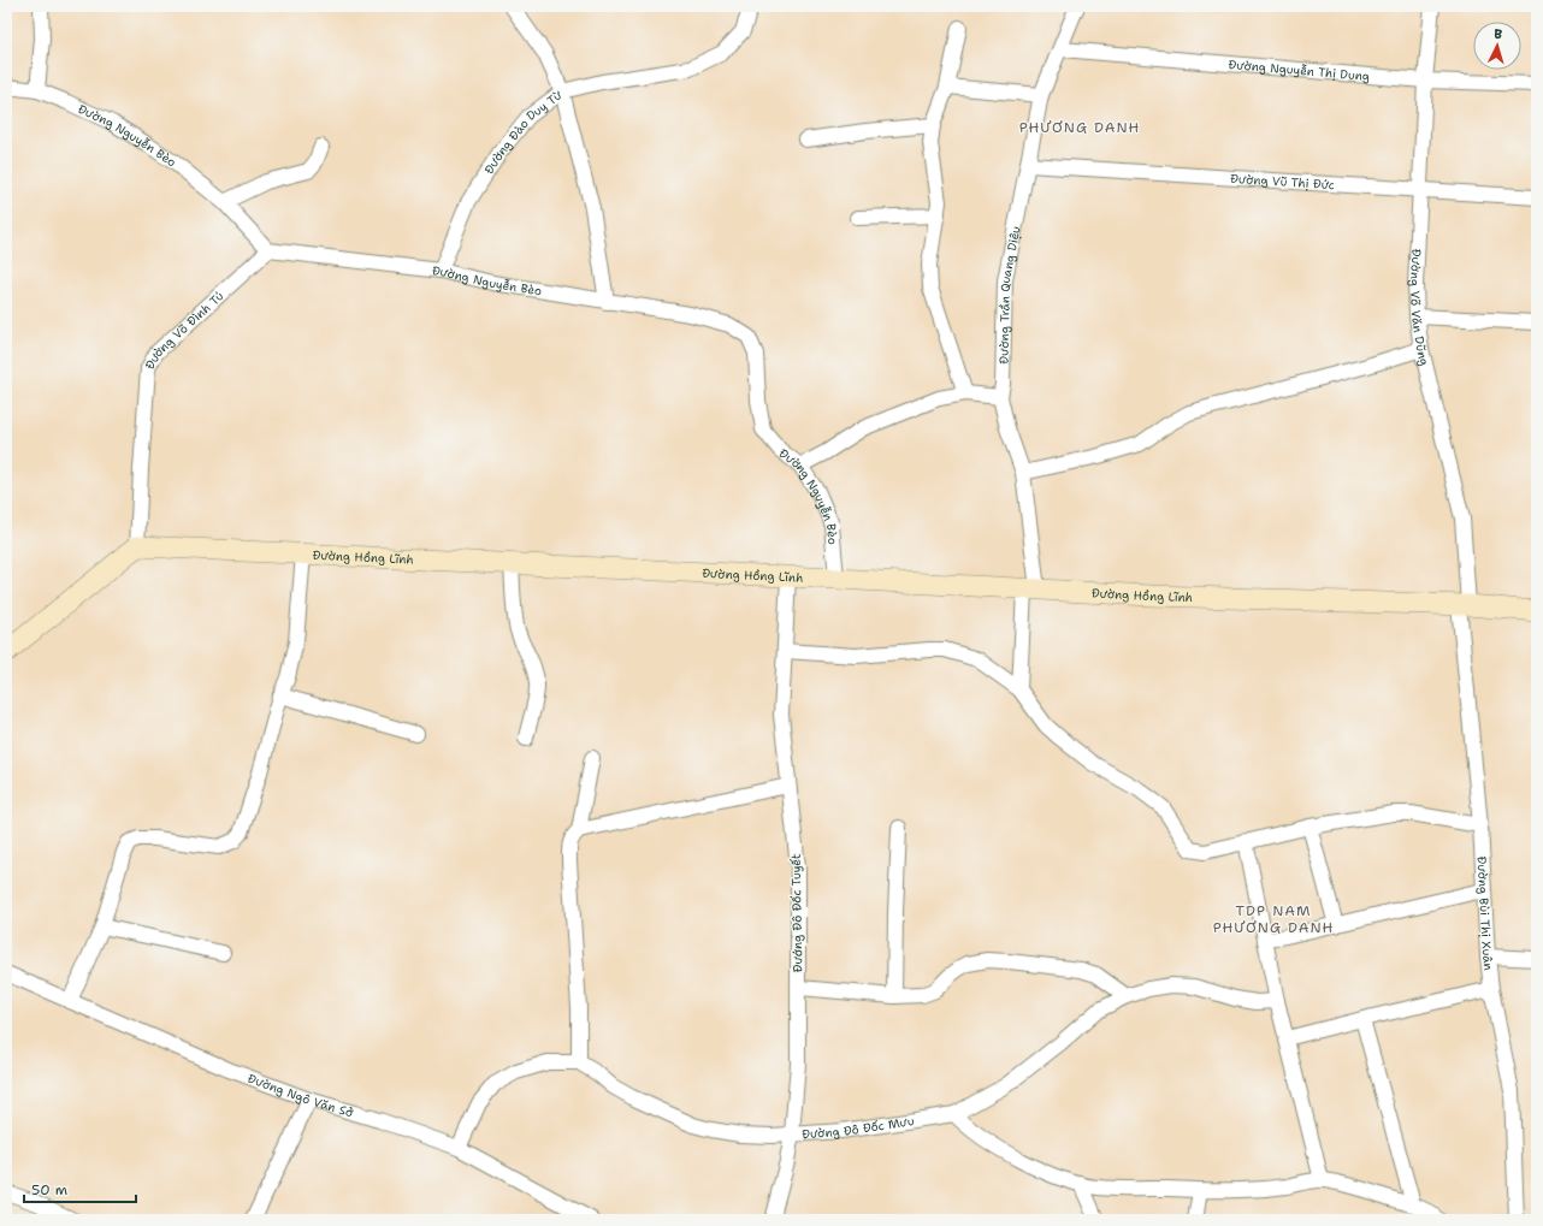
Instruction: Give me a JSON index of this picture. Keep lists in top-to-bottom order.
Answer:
{
  "streets": {
    "street": [
      "Đường Nguyễn Thị Dung",
      "Đường Đào Duy Từ",
      "Đường Nguyễn Bèo",
      "Đường Vũ Thị Đức",
      "Đường Trần Quang Diệu",
      "Đường Võ Văn Dũng",
      "Đường Võ Đình Tú",
      "Đường Hồng Lĩnh",
      "Đướng Đô Đốc Tuyết",
      "Đường Bùi Thị Xuân",
      "Đường Ngô Văn Sở",
      "Đường Đô Đốc Mưu"
    ]
  },
  "crossings": [
    ["Đường Nguyễn Thị Dung", "Đường Trần Quang Diệu"],
    ["Đường Nguyễn Thị Dung", "Đường Võ Văn Dũng"],
    ["Đường Đào Duy Từ", "Đường Nguyễn Bèo"],
    ["Đường Nguyễn Bèo", "Đường Võ Đình Tú"],
    ["Đường Nguyễn Bèo", "Đường Hồng Lĩnh"],
    ["Đường Vũ Thị Đức", "Đường Trần Quang Diệu"],
    ["Đường Vũ Thị Đức", "Đường Võ Văn Dũng"],
    ["Đường Trần Quang Diệu", "Đường Hồng Lĩnh"],
    ["Đường Võ Văn Dũng", "Đường Hồng Lĩnh"],
    ["Đường Võ Văn Dũng", "Đường Bùi Thị Xuân"],
    ["Đường Võ Đình Tú", "Đường Hồng Lĩnh"],
    ["Đường Hồng Lĩnh", "Đướng Đô Đốc Tuyết"],
    ["Đường Hồng Lĩnh", "Đường Bùi Thị Xuân"],
    ["Đướng Đô Đốc Tuyết", "Đường Đô Đốc Mưu"]
  ],
  "districts": ["PHƯƠNG DANH", "TDP NAM PHƯƠNG DANH"],
  "scale_bar": "50 m",
  "north": "top"
}
